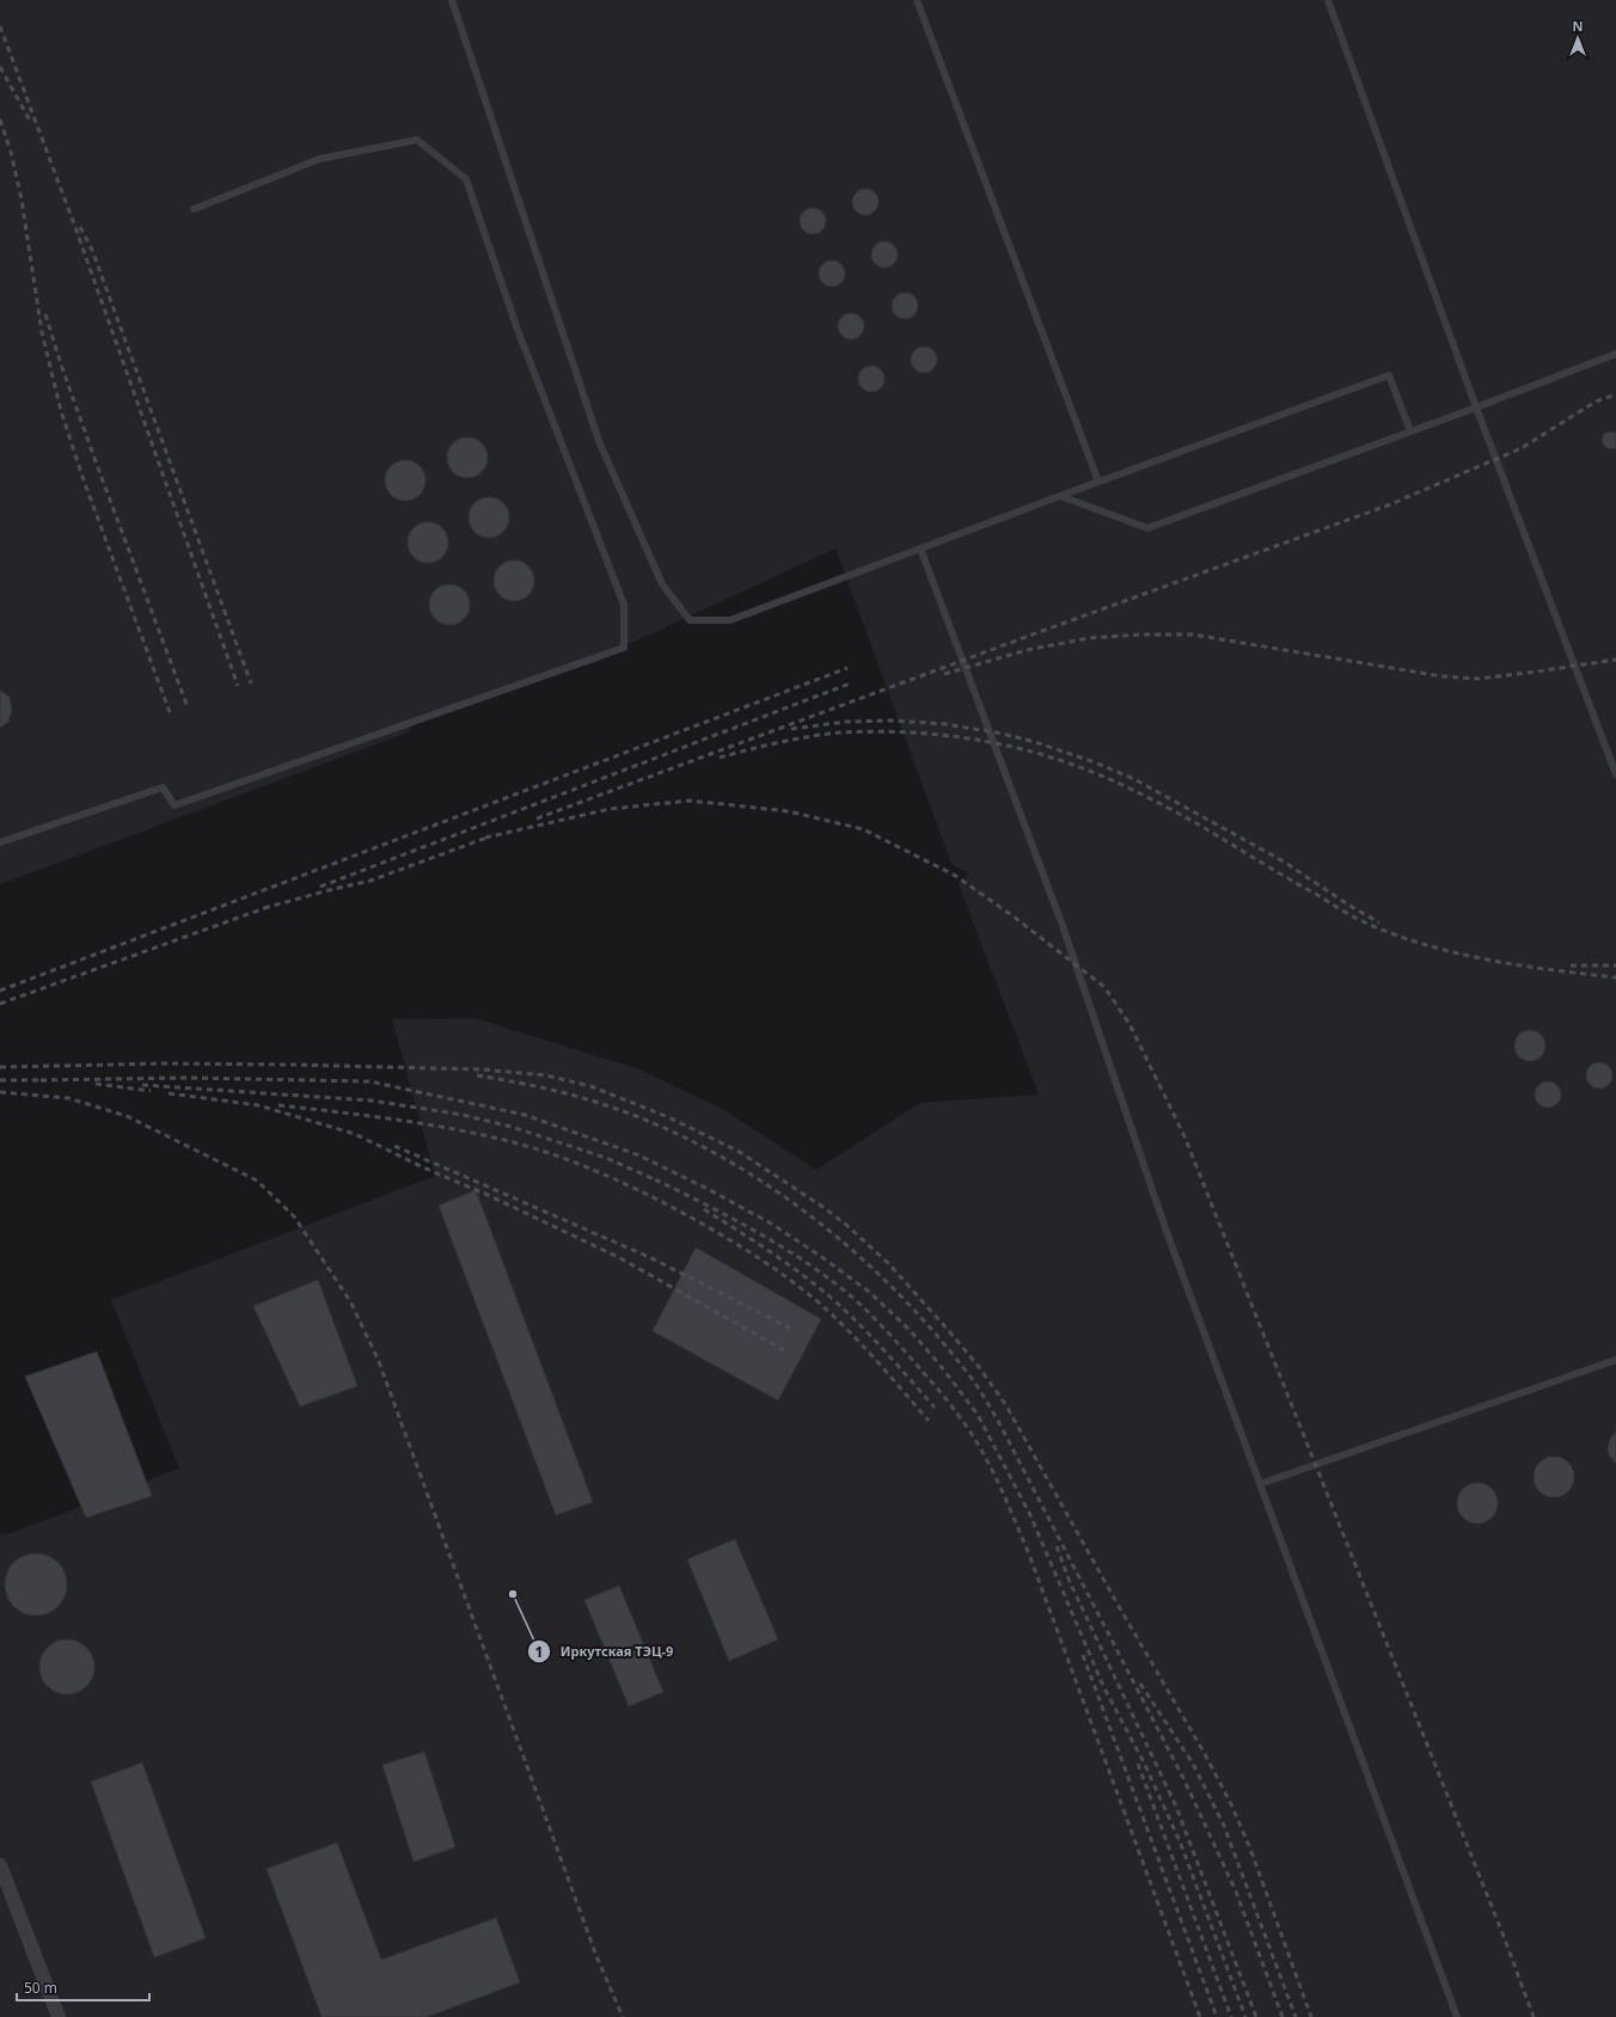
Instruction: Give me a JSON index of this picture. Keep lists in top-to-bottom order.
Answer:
{
  "places": ["Иркутская ТЭЦ-9"],
  "scale_bar": "50 m",
  "north": "top"
}
